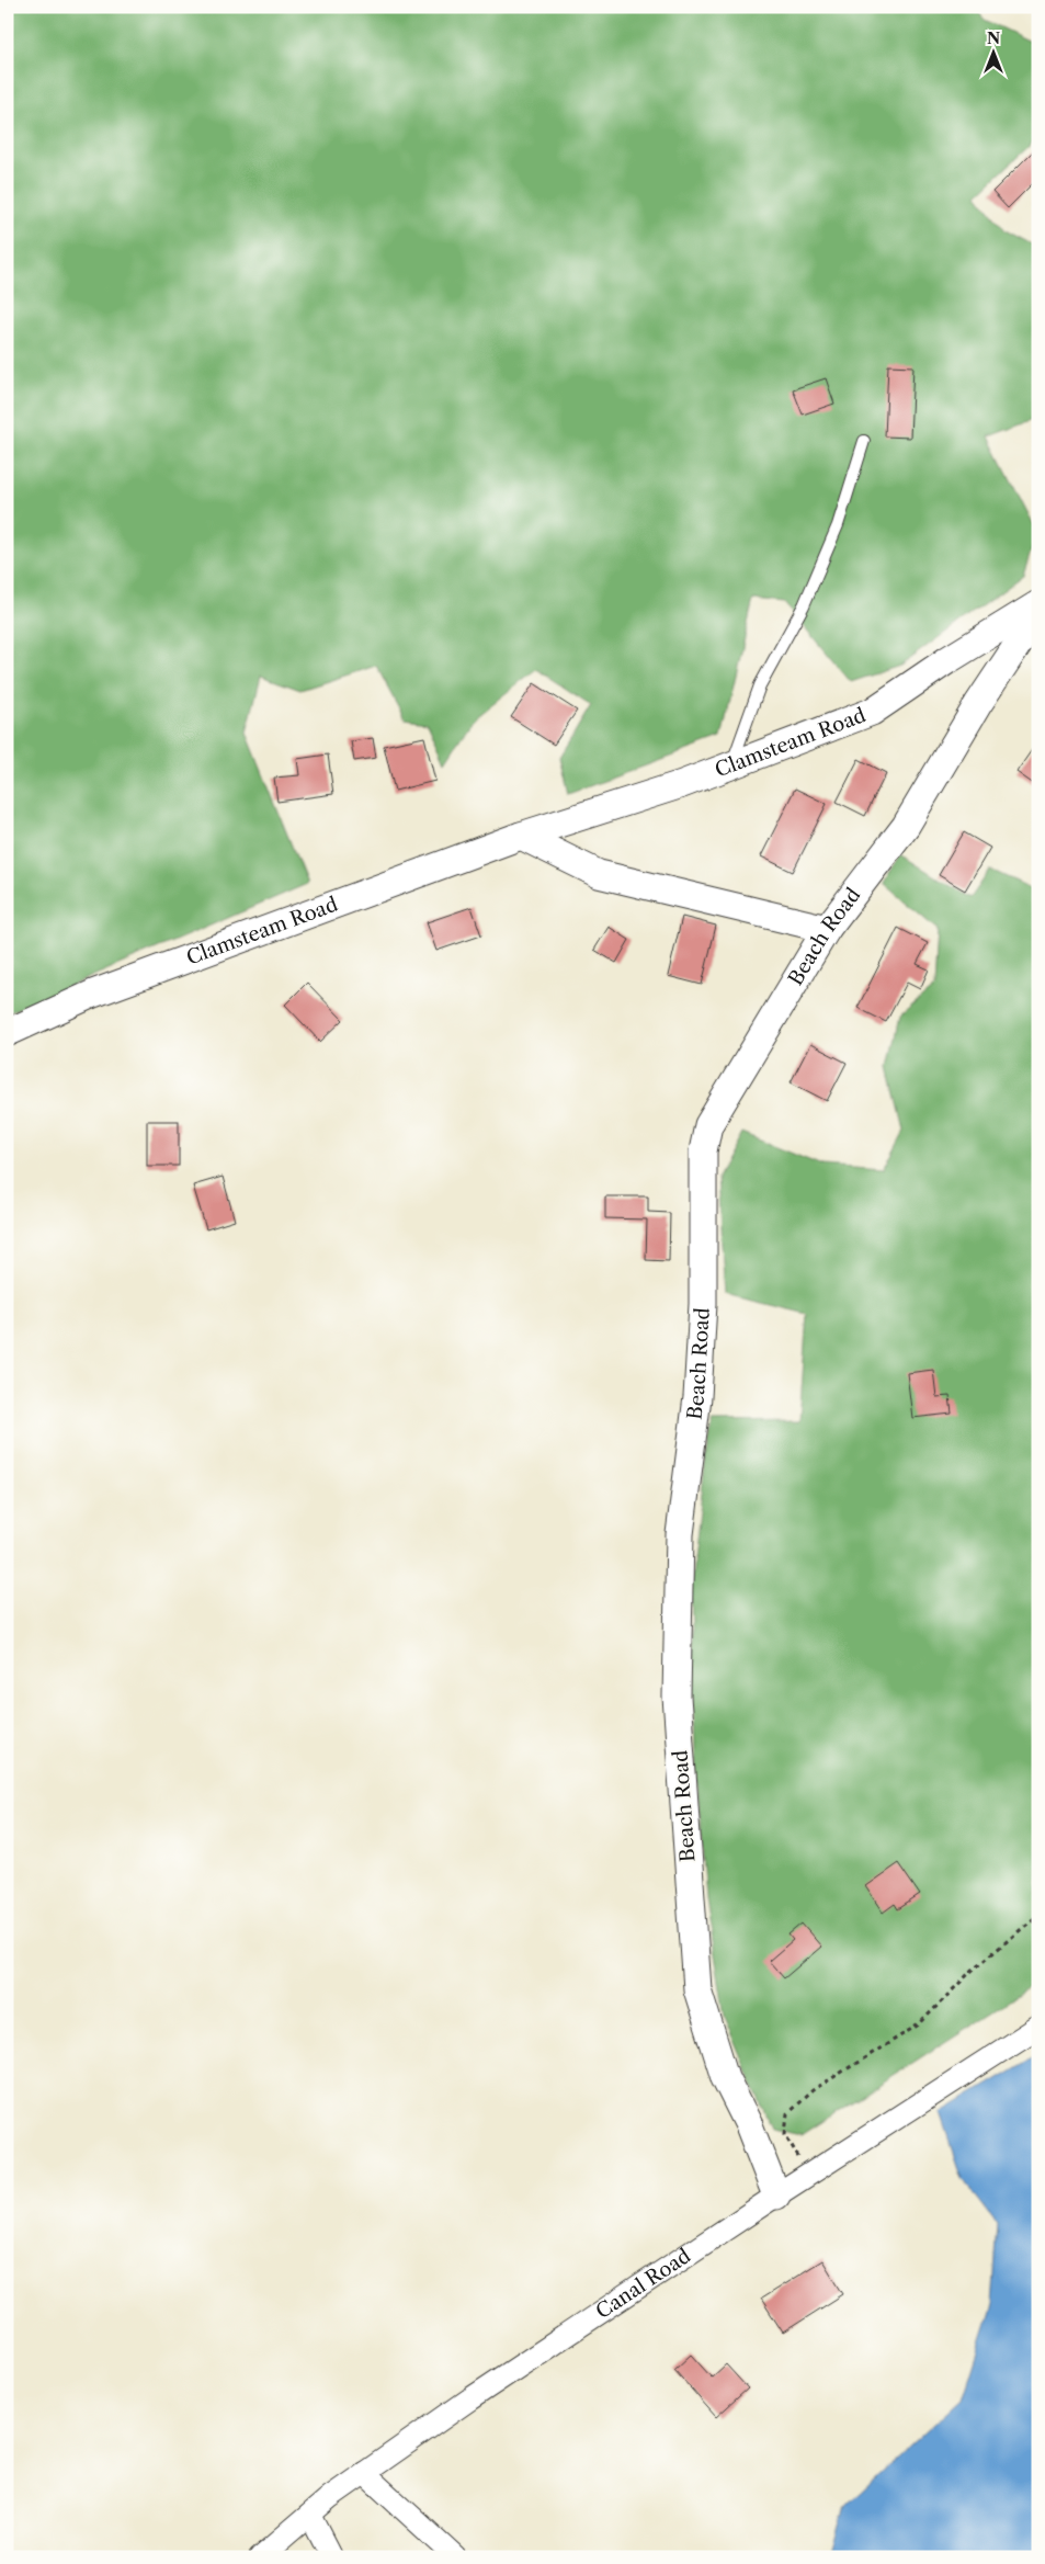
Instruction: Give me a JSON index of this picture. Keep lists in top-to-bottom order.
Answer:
{
  "streets": {
    "street": ["Clamsteam Road", "Beach Road", "Canal Road"]
  },
  "crossings": [
    ["Beach Road", "Canal Road"]
  ],
  "north": "top"
}
